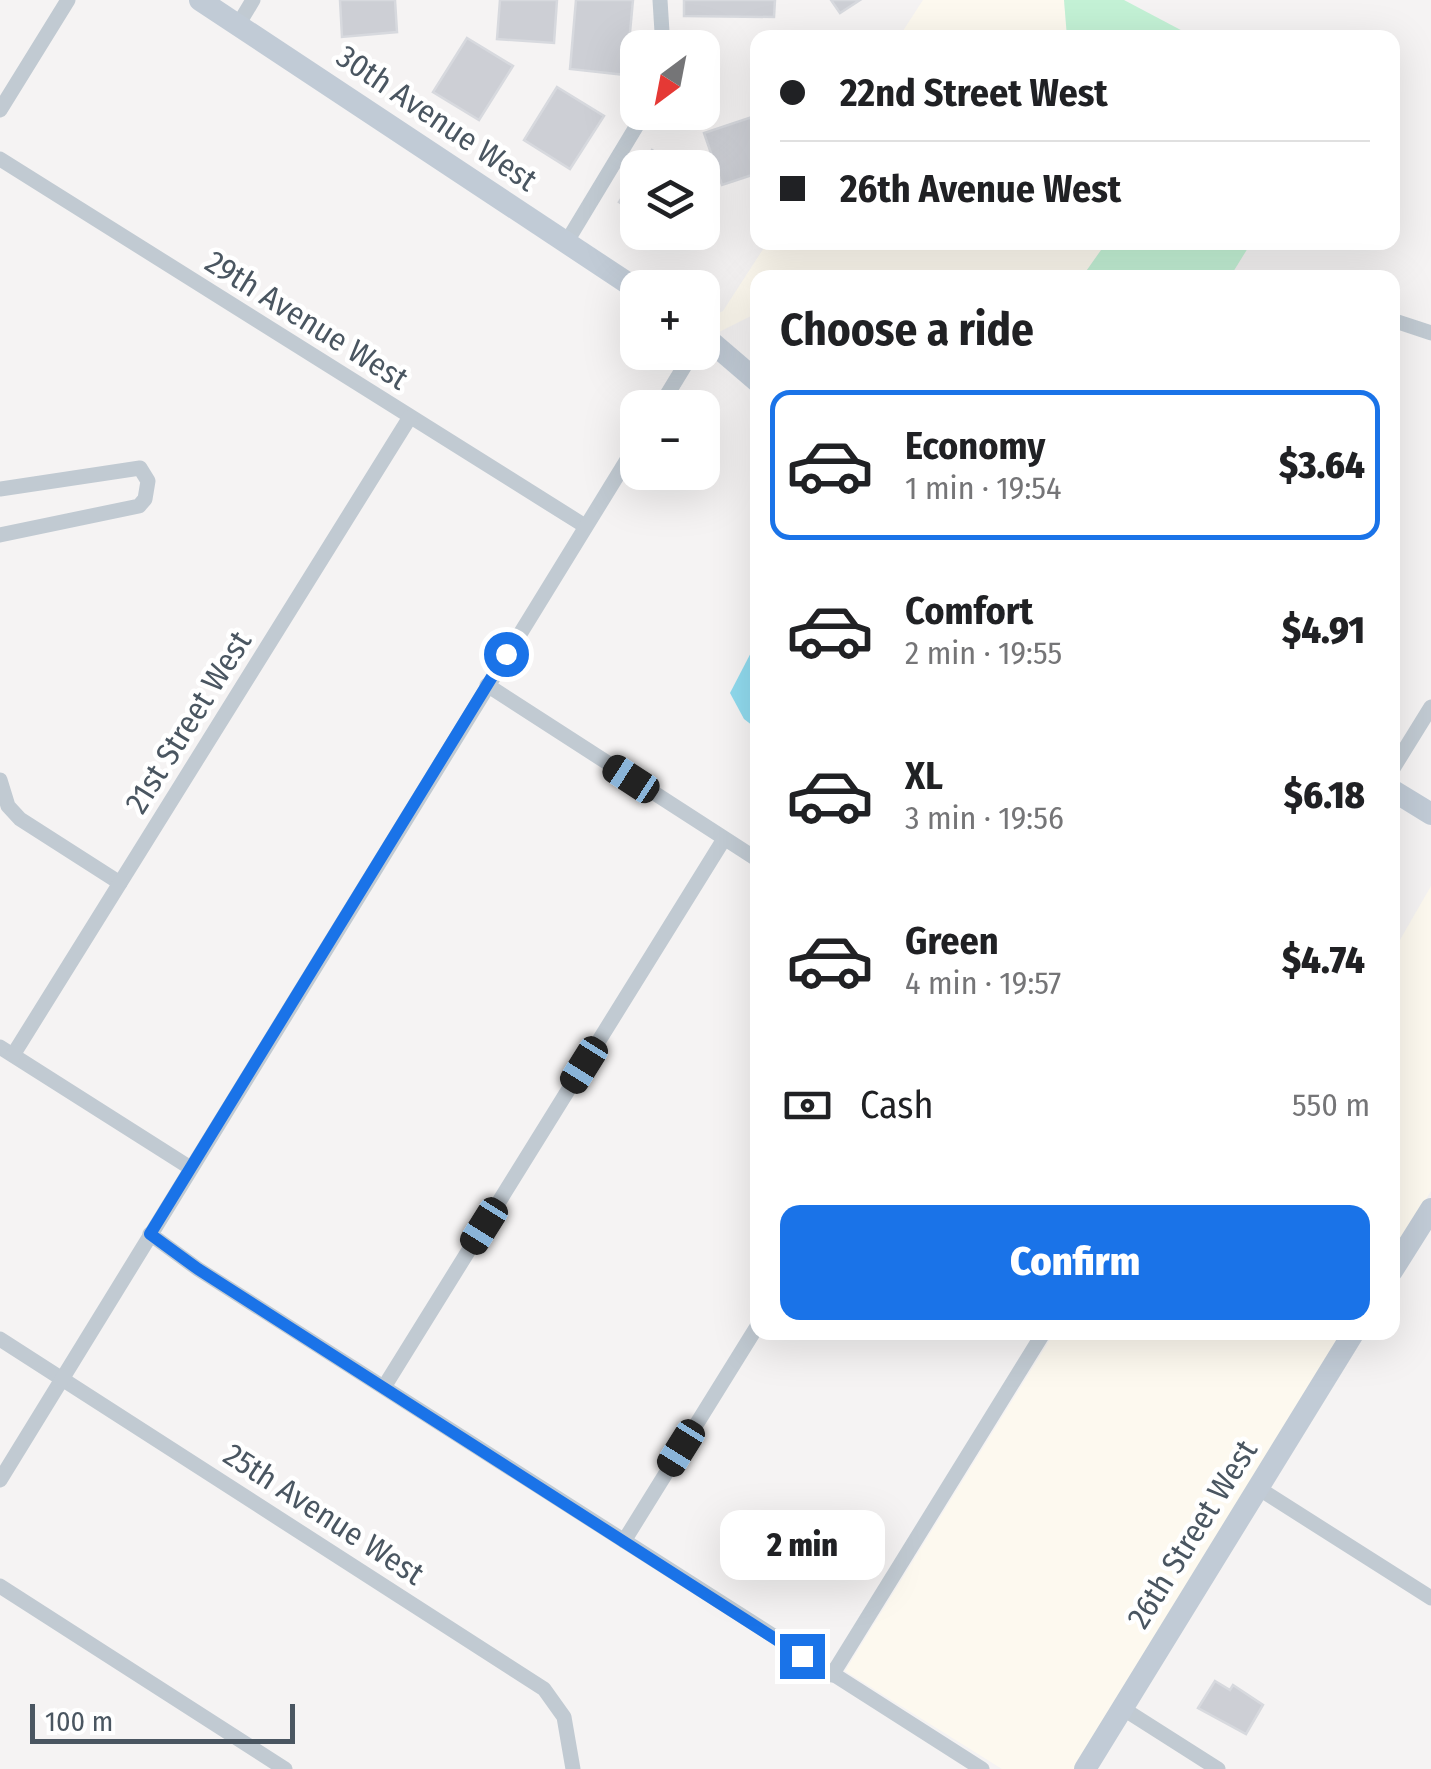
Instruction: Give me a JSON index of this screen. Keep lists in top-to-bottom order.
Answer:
{
  "streets": {
    "street": [
      "30th Avenue West",
      "29th Avenue West",
      "21st Street West",
      "25th Avenue West",
      "26th Street West"
    ]
  },
  "crossings": [
    ["29th Avenue West", "21st Street West"]
  ],
  "scale_bar": "100 m",
  "north": "bottom left",
  "page": {
    "map_buttons": ["+", "−"],
    "banner": ["22nd Street West", "26th Avenue West"],
    "heading": "Choose a ride",
    "list": [
      {
        "name": "Economy",
        "note": "1 min · 19:54",
        "value": "$3.64"
      },
      {
        "name": "Comfort",
        "note": "2 min · 19:55",
        "value": "$4.91"
      },
      {
        "name": "XL",
        "note": "3 min · 19:56",
        "value": "$6.18"
      },
      {
        "name": "Green",
        "note": "4 min · 19:57",
        "value": "$4.74"
      }
    ],
    "pay": ["Cash", "550 m"],
    "buttons": "Confirm",
    "bubble": "2 min",
    "scale": "100 m"
  }
}
